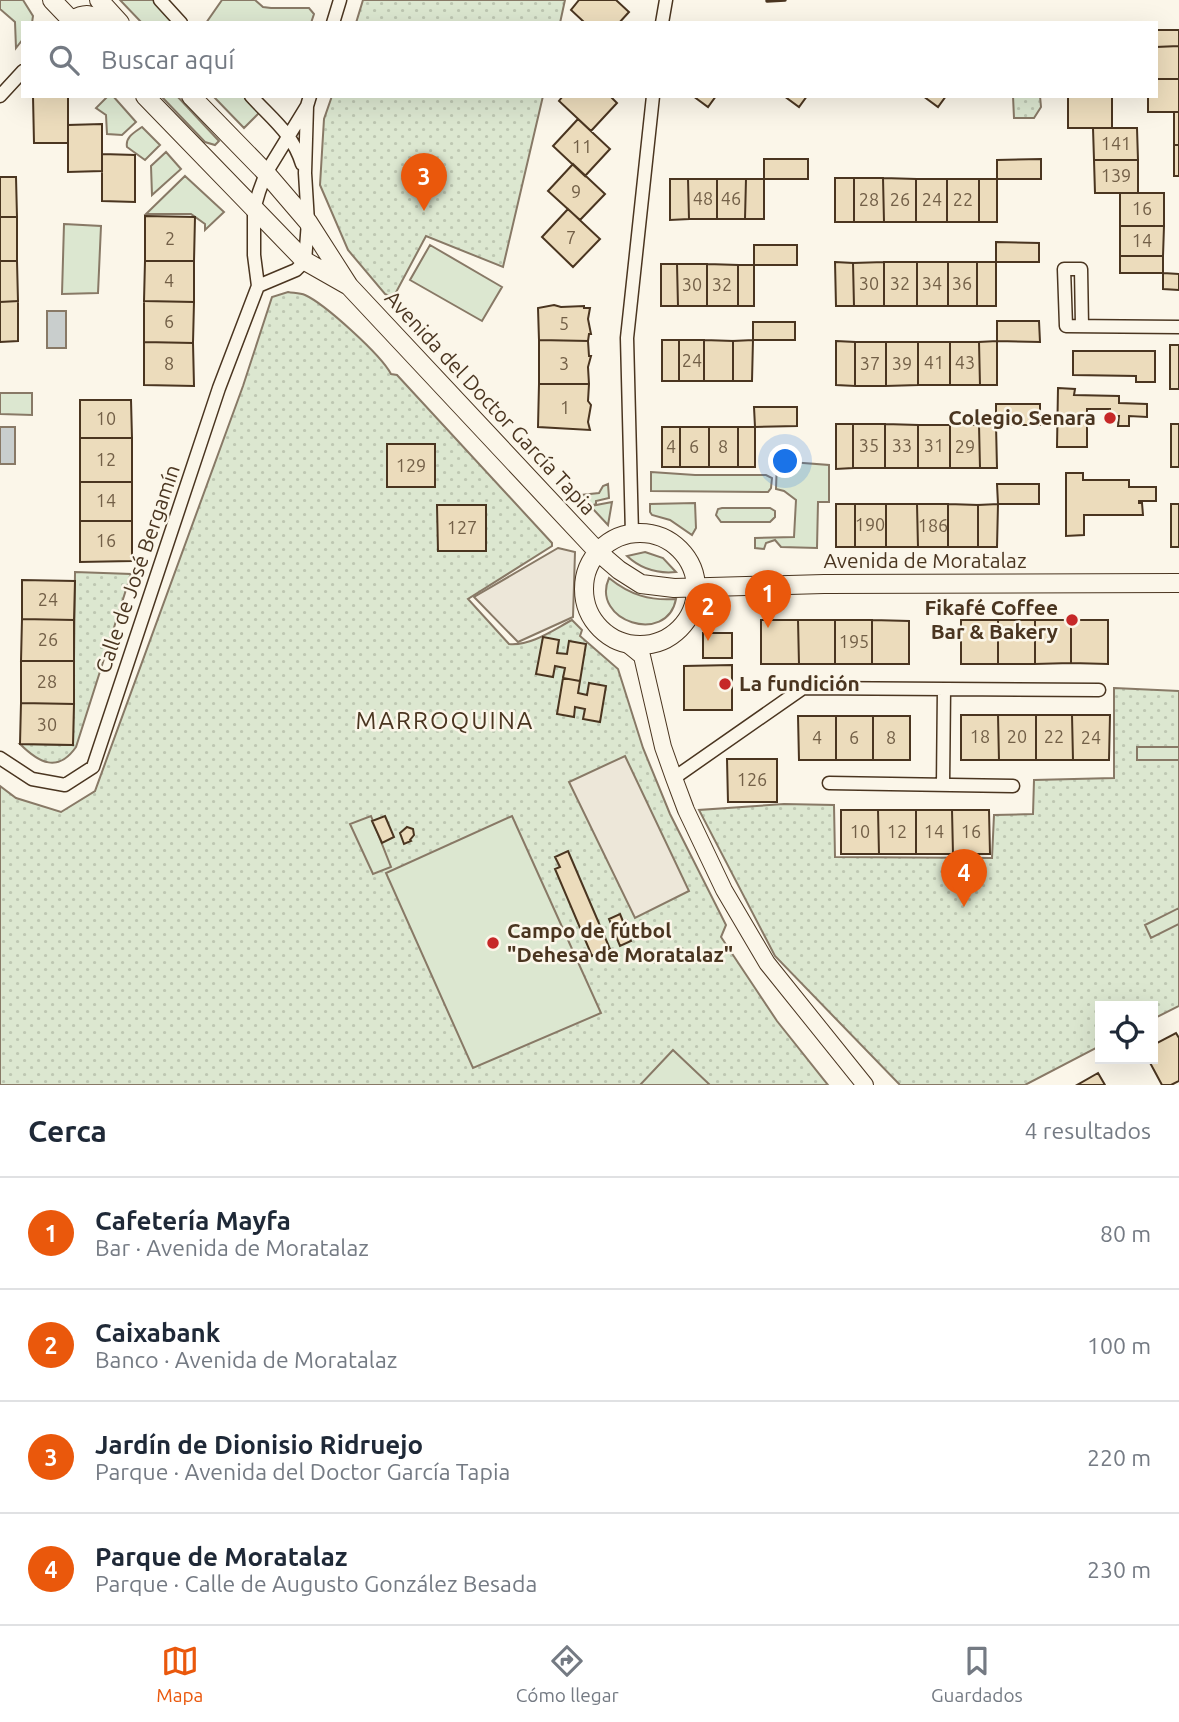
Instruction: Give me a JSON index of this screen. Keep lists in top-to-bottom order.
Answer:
{
  "streets": {
    "main road": ["Avenida del Doctor García Tapia", "Avenida de Moratalaz"],
    "street": ["Calle de José Bergamín"]
  },
  "crossings": [
    ["Avenida del Doctor García Tapia", "Avenida de Moratalaz"],
    ["Avenida del Doctor García Tapia", "Calle de José Bergamín"]
  ],
  "districts": ["MARROQUINA"],
  "places": [
    "Colegio Senara",
    "Fikafé Coffee Bar & Bakery",
    "La fundición",
    "Campo de fútbol \"Dehesa de Moratalaz\""
  ],
  "house_numbers": [
    "141",
    "11",
    "139",
    "9",
    "48",
    "46",
    "28",
    "26",
    "24",
    "22",
    "16",
    "7",
    "2",
    "14",
    "4",
    "30",
    "32",
    "34",
    "36",
    "30",
    "32",
    "6",
    "5",
    "24",
    "41",
    "43",
    "8",
    "3",
    "37",
    "39",
    "1",
    "10",
    "35",
    "33",
    "31",
    "4",
    "6",
    "8",
    "29",
    "12",
    "129",
    "14",
    "190",
    "186",
    "127",
    "16",
    "24",
    "26",
    "195",
    "28",
    "30",
    "18",
    "20",
    "22",
    "4",
    "6",
    "8",
    "24",
    "126",
    "10",
    "12",
    "14",
    "16"
  ],
  "page": {
    "search": "Buscar aquí",
    "pins": [
      "3",
      "1",
      "2",
      "4"
    ],
    "heading": ["Cerca", "4 resultados"],
    "list": [
      {
        "mark": "1",
        "name": "Cafetería Mayfa",
        "note": "Bar · Avenida de Moratalaz",
        "value": "80 m"
      },
      {
        "mark": "2",
        "name": "Caixabank",
        "note": "Banco · Avenida de Moratalaz",
        "value": "100 m"
      },
      {
        "mark": "3",
        "name": "Jardín de Dionisio Ridruejo",
        "note": "Parque · Avenida del Doctor García Tapia",
        "value": "220 m"
      },
      {
        "mark": "4",
        "name": "Parque de Moratalaz",
        "note": "Parque · Calle de Augusto González Besada",
        "value": "230 m"
      }
    ],
    "nav": ["Mapa", "Cómo llegar", "Guardados"]
  }
}
